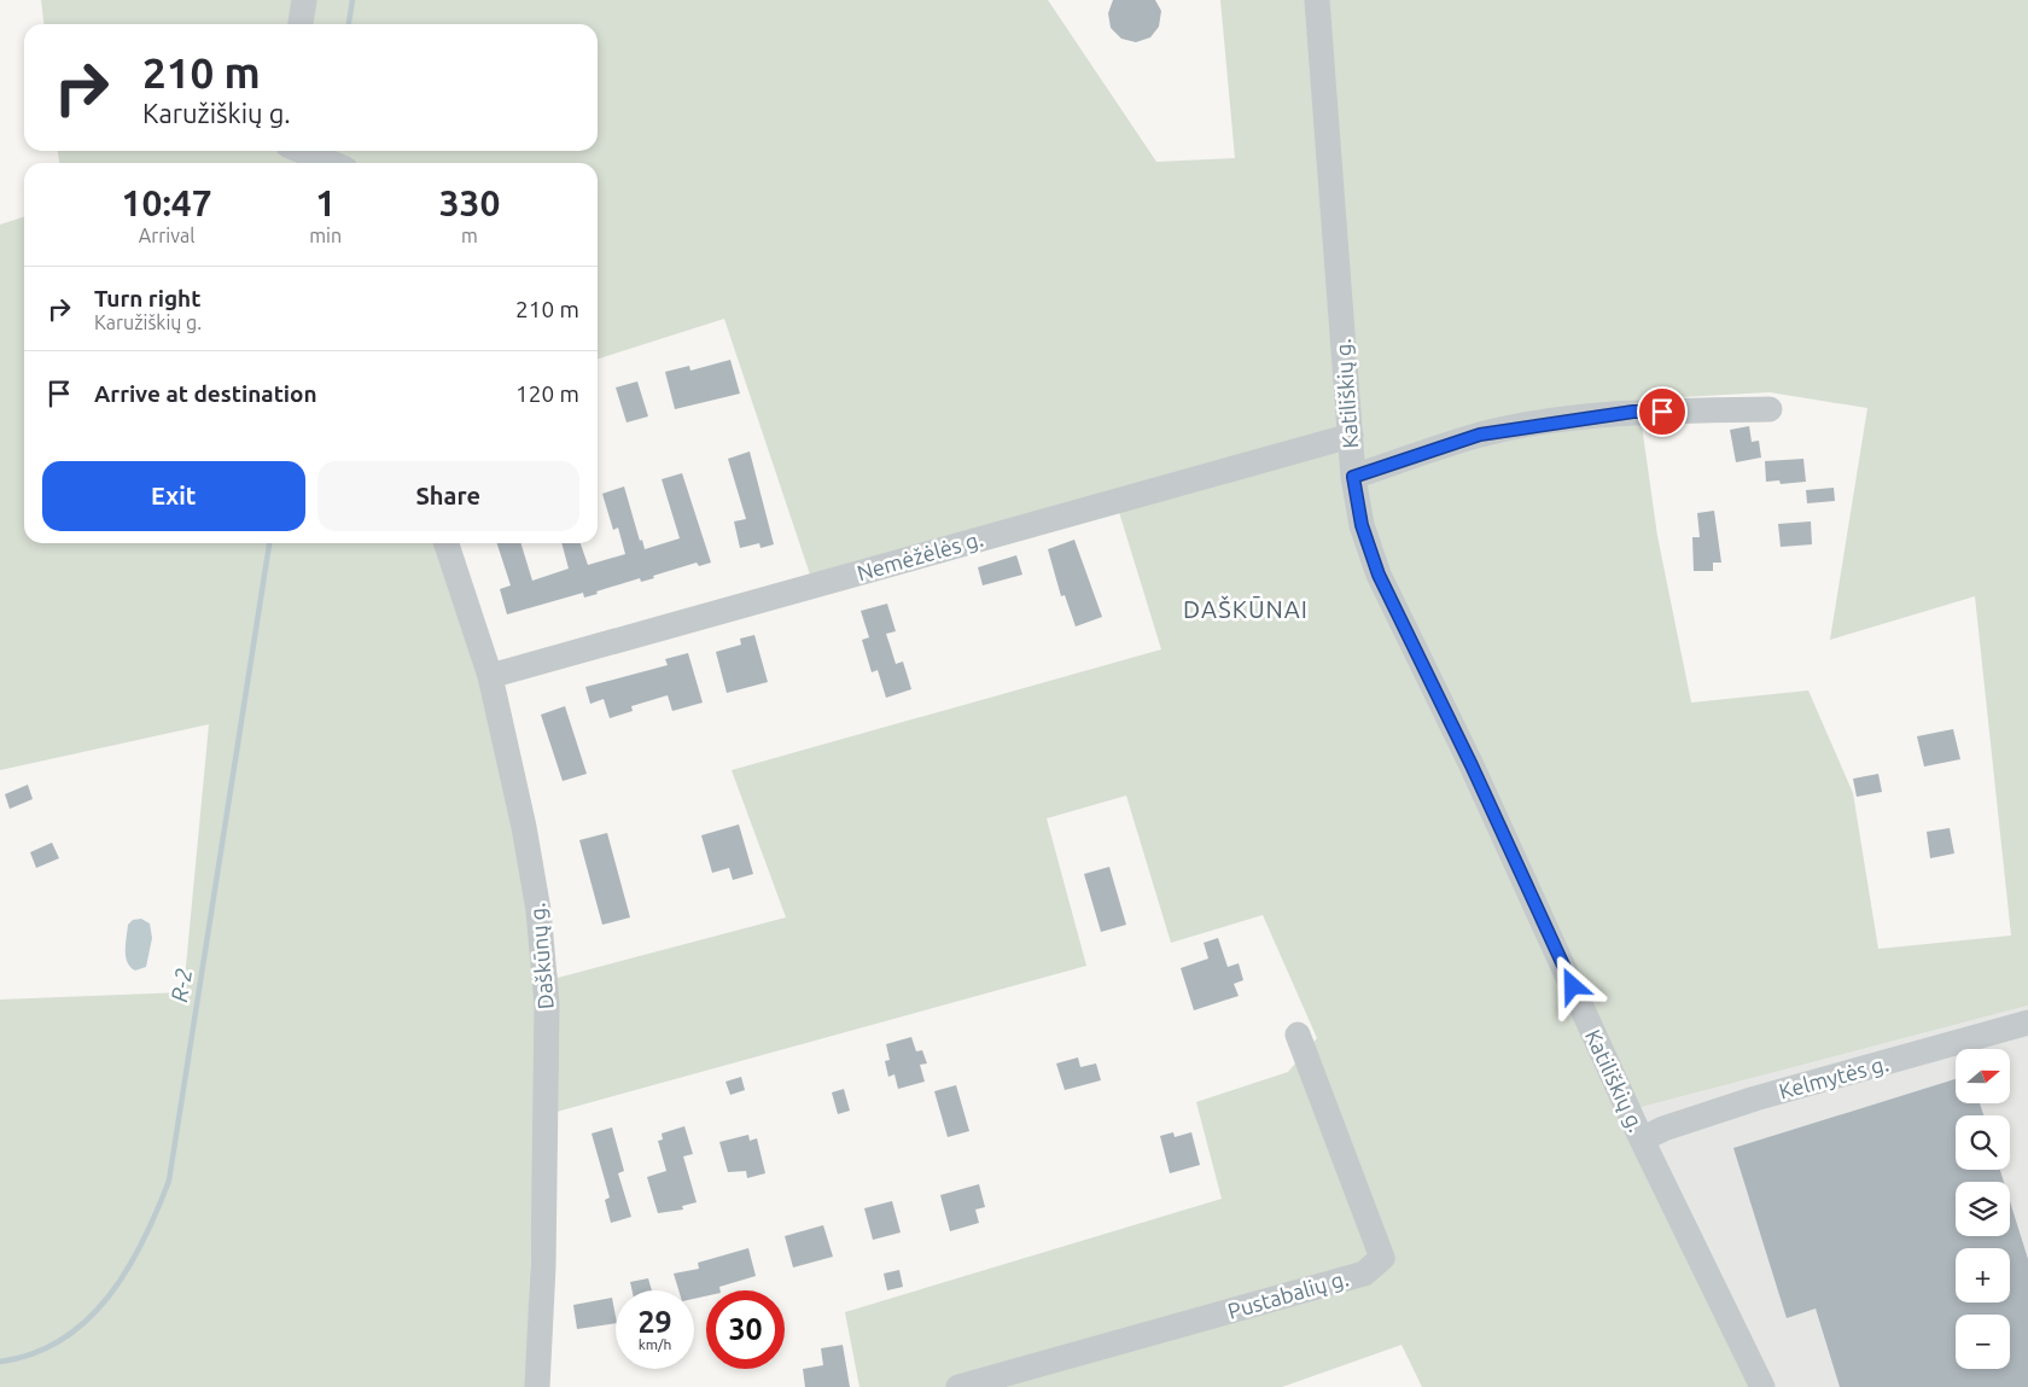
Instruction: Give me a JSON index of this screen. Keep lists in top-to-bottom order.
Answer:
{
  "streets": {
    "street": [
      "Katiliškių g.",
      "Nemėžėlės g.",
      "Daškūnų g.",
      "Kelmytės g.",
      "Pustabalių g."
    ]
  },
  "crossings": [
    ["Katiliškių g.", "Nemėžėlės g."],
    ["Katiliškių g.", "Kelmytės g."],
    ["Nemėžėlės g.", "Daškūnų g."]
  ],
  "districts": ["DAŠKŪNAI"],
  "water": ["R-2"],
  "north": "right",
  "page": {
    "turn": ["210 m", "Karužiškių g."],
    "eta": [
      "10:47",
      "Arrival",
      "1",
      "min",
      "330",
      "m"
    ],
    "list": [
      {
        "name": "Turn right",
        "note": "Karužiškių g.",
        "value": "210 m"
      },
      {
        "name": "Arrive at destination",
        "value": "120 m"
      }
    ],
    "buttons": ["Exit", "Share"],
    "map_buttons": ["+", "−"],
    "speed": "29 km/h",
    "limit": "30"
  }
}
